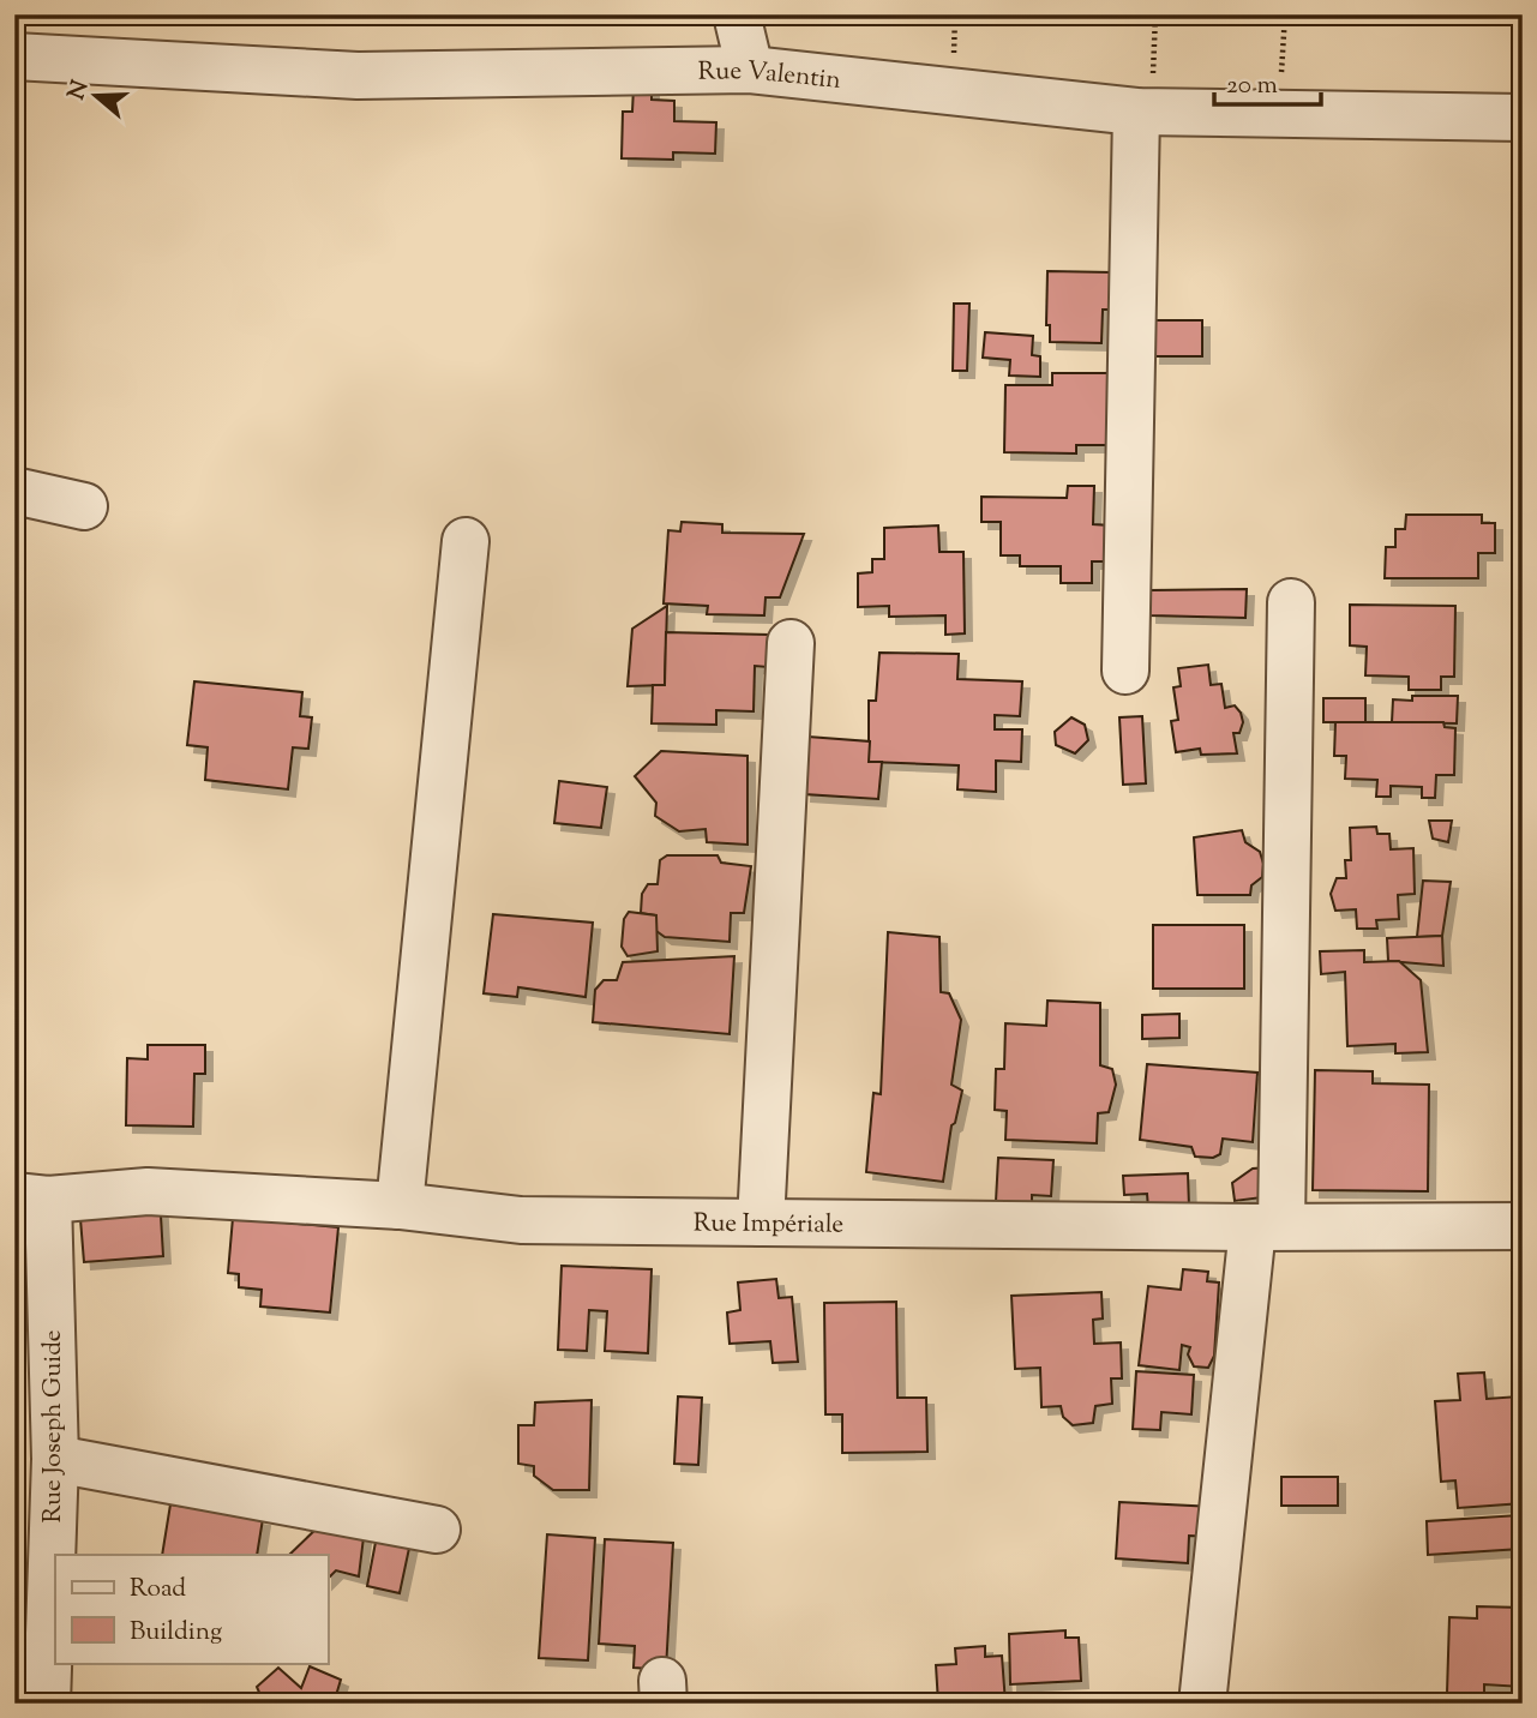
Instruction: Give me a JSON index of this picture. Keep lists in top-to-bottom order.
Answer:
{
  "streets": {
    "street": ["Rue Valentin", "Rue Impériale", "Rue Joseph Guide"]
  },
  "crossings": [
    ["Rue Impériale", "Rue Joseph Guide"]
  ],
  "legend": ["Road", "Building"],
  "scale_bar": "20 m",
  "north": "left"
}
